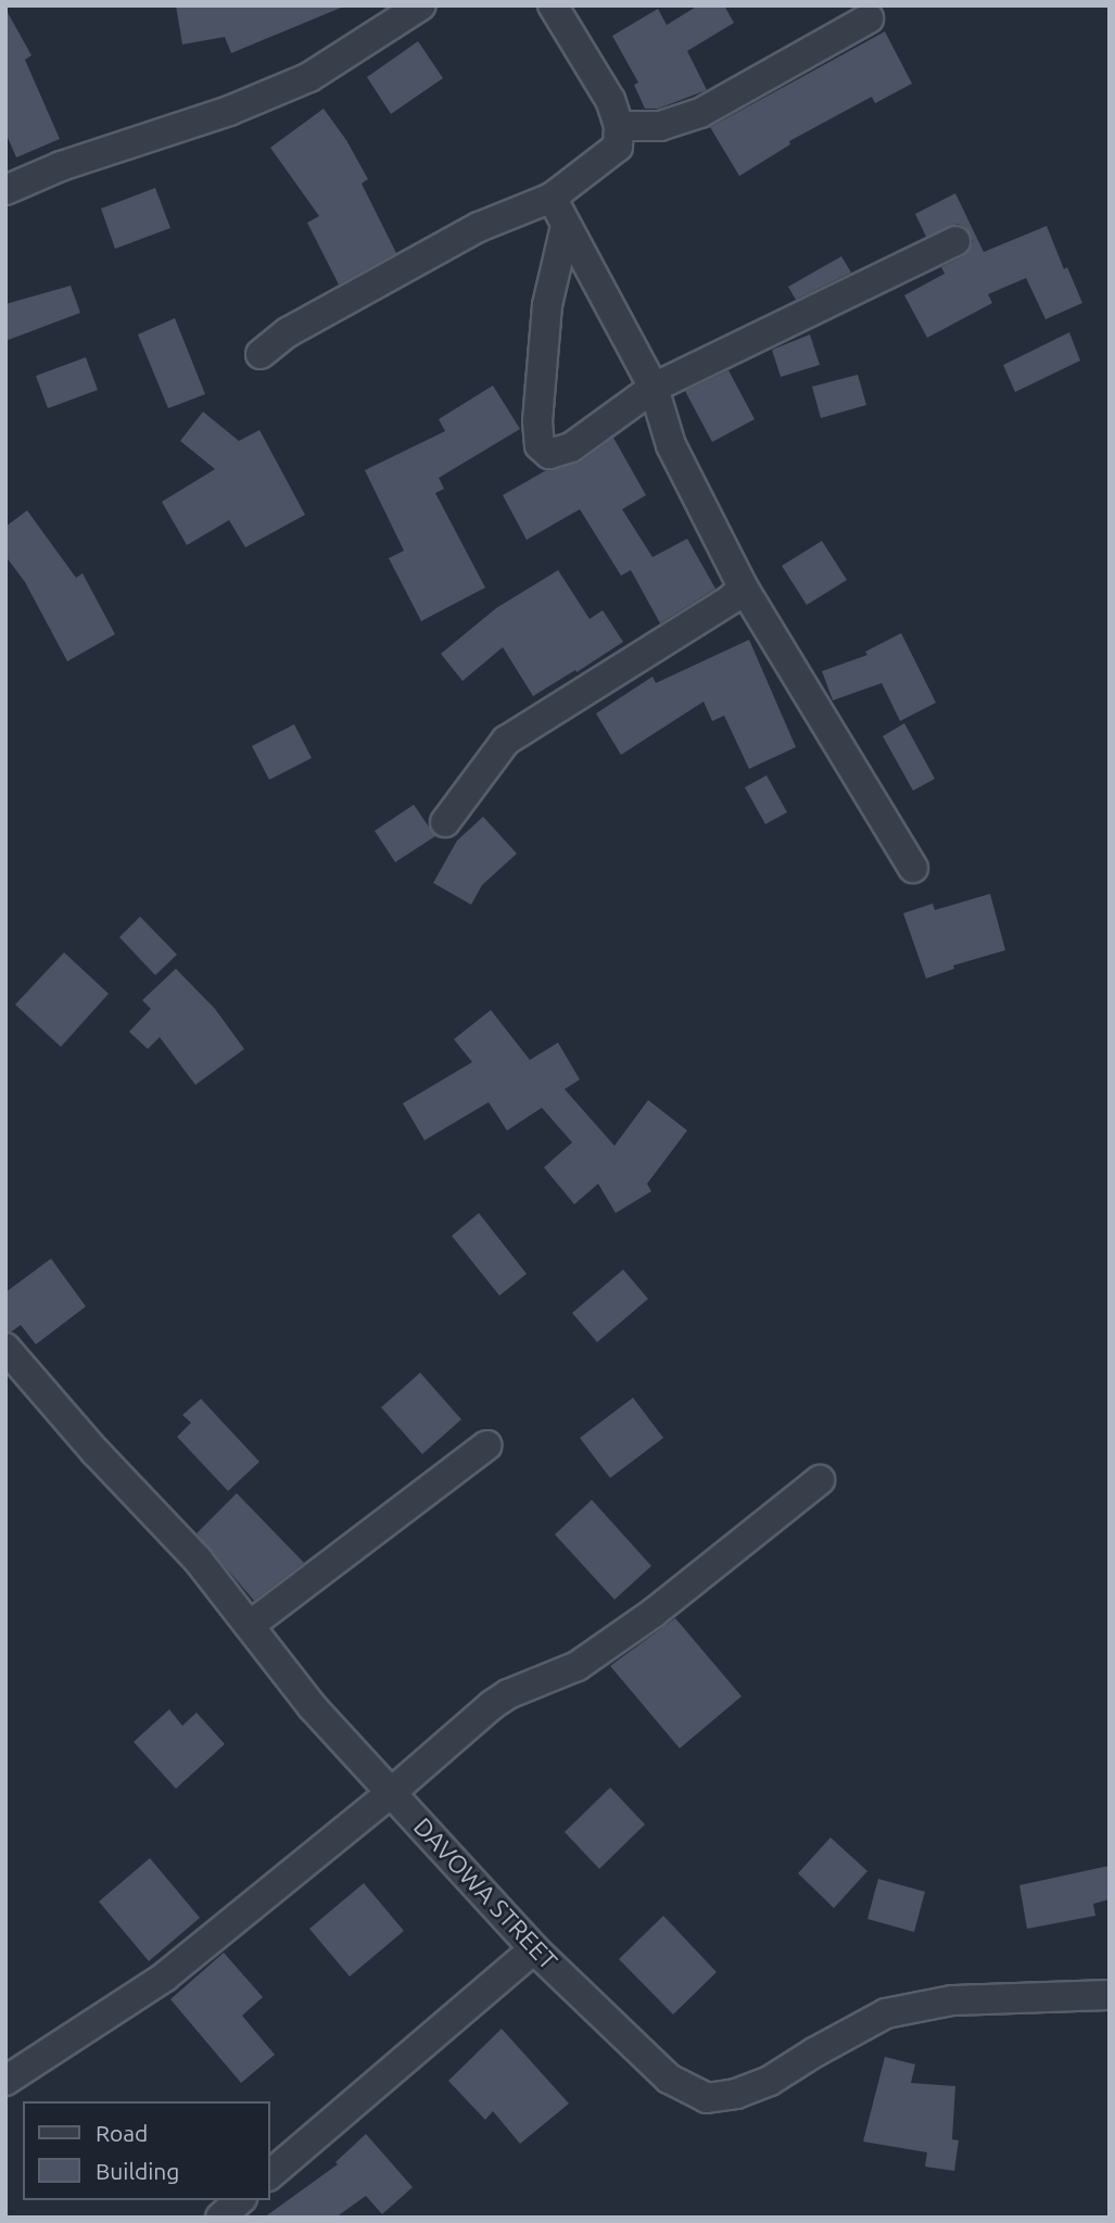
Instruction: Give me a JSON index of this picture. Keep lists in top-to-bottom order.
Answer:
{
  "streets": {
    "street": ["DAVOWA STREET"]
  },
  "legend": ["Road", "Building"]
}
